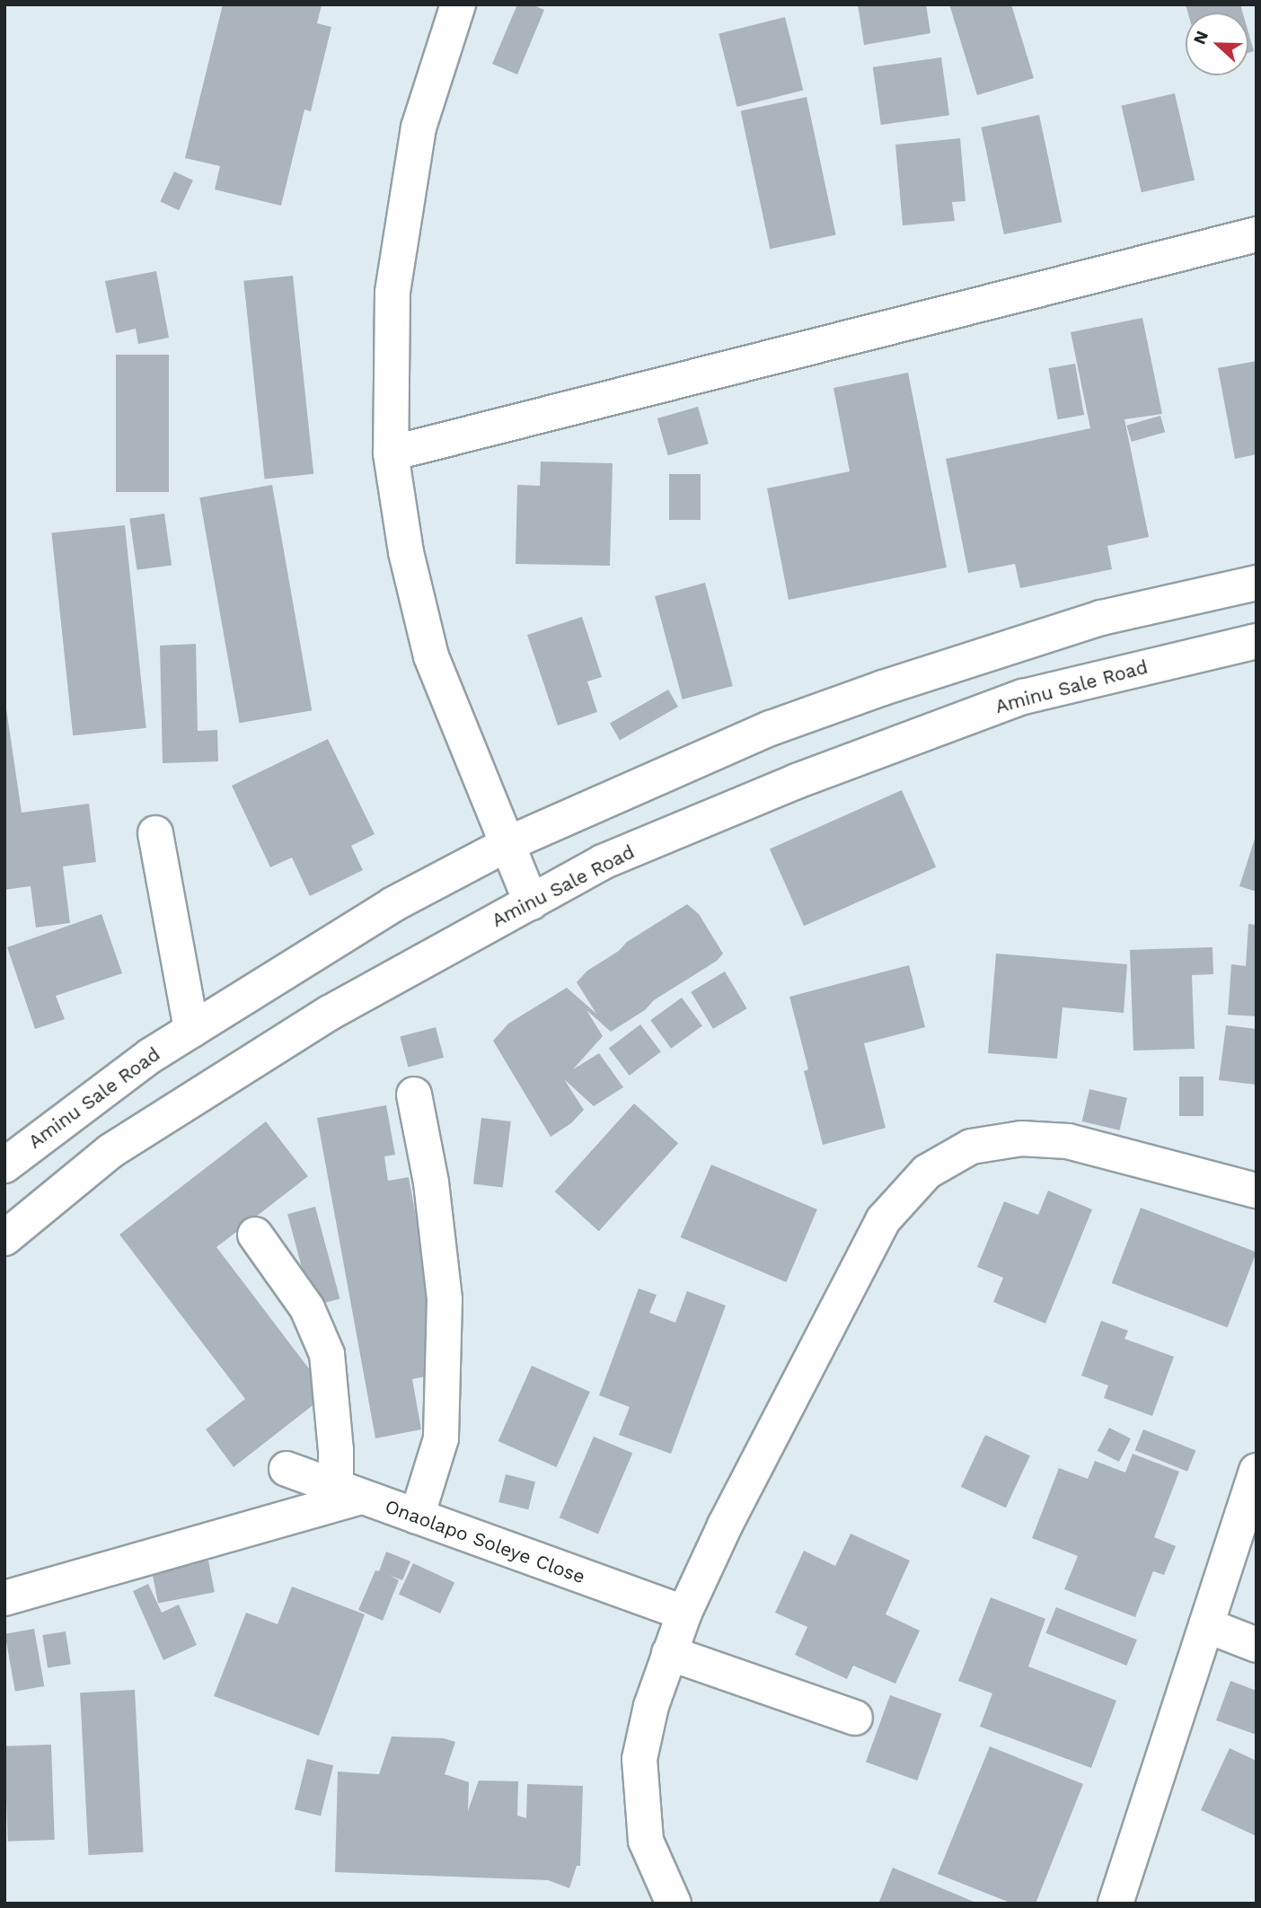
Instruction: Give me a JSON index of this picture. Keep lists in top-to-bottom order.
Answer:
{
  "streets": {
    "street": ["Aminu Sale Road", "Onaolapo Soleye Close"]
  },
  "north": "left"
}
